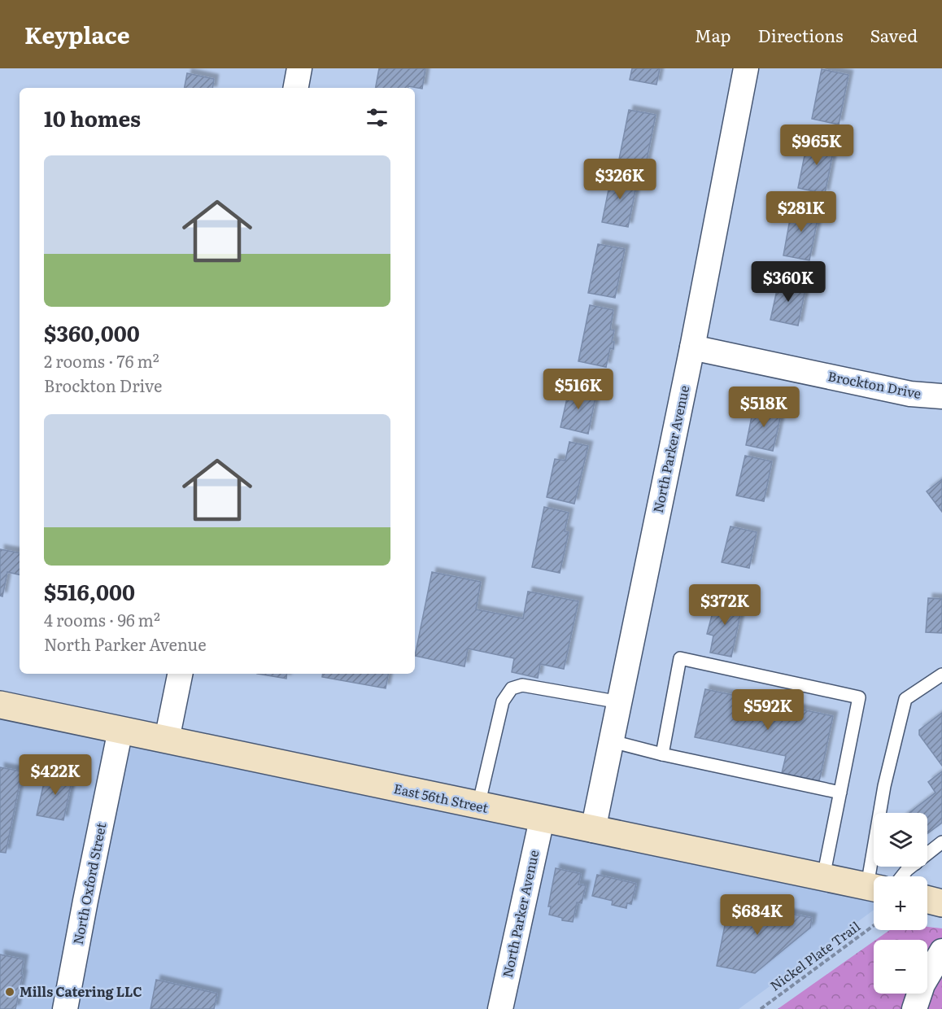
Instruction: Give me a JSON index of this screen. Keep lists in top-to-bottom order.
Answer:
{
  "streets": {
    "street": [
      "Brockton Drive",
      "North Parker Avenue",
      "East 56th Street",
      "North Oxford Street"
    ],
    "path": ["Nickel Plate Trail"]
  },
  "crossings": [
    ["Brockton Drive", "North Parker Avenue"],
    ["North Parker Avenue", "East 56th Street"],
    ["East 56th Street", "North Oxford Street"]
  ],
  "places": ["Mills Catering LLC"],
  "page": {
    "header": "Keyplace",
    "nav": ["Map", "Directions", "Saved"],
    "heading": "10 homes",
    "price": [
      "$965K",
      "$326K",
      "$281K",
      "$360K",
      "$516K",
      "$518K",
      "$372K",
      "$592K",
      "$422K",
      "$684K"
    ],
    "list": [
      {
        "name": "$360,000",
        "note": "2 rooms · 76 m² · Brockton Drive"
      },
      {
        "name": "$516,000",
        "note": "4 rooms · 96 m² · North Parker Avenue"
      }
    ],
    "map_buttons": ["+", "−"]
  }
}
